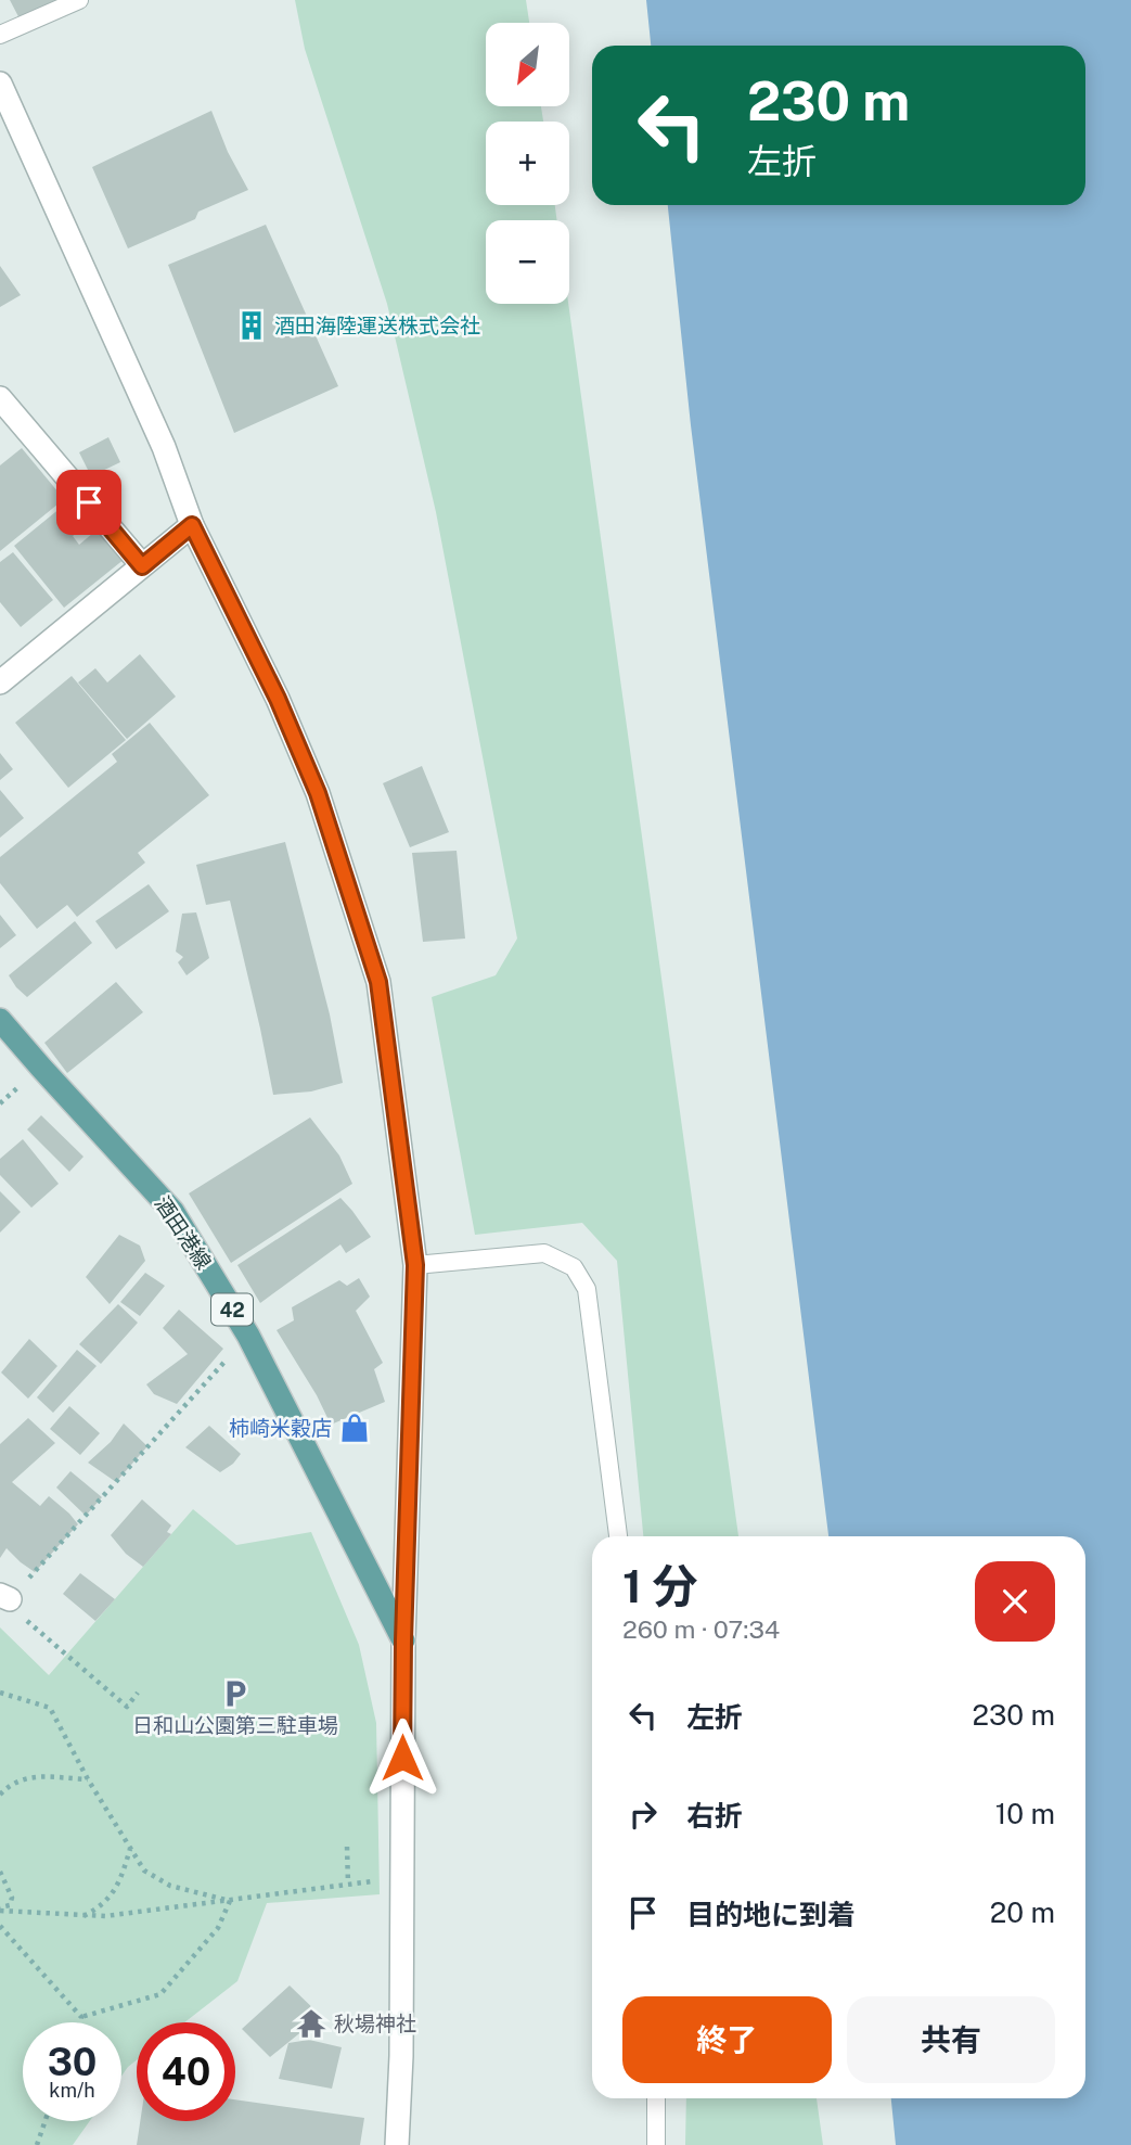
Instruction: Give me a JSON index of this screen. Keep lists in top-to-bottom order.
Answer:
{
  "streets": {
    "main road": ["酒田港線", "42"]
  },
  "places": {
    "building": ["酒田海陸運送株式会社"],
    "shop": ["柿崎米穀店"],
    "parking": ["日和山公園第三駐車場"],
    "temple": ["秋場神社"]
  },
  "north": "bottom left",
  "page": {
    "map_buttons": ["+", "−"],
    "turn": ["230 m", "左折"],
    "heading": ["1 分", "260 m · 07:34"],
    "list": [
      {
        "name": "左折",
        "value": "230 m"
      },
      {
        "name": "右折",
        "value": "10 m"
      },
      {
        "name": "目的地に到着",
        "value": "20 m"
      }
    ],
    "buttons": ["終了", "共有"],
    "speed": "30 km/h",
    "limit": "40"
  }
}
